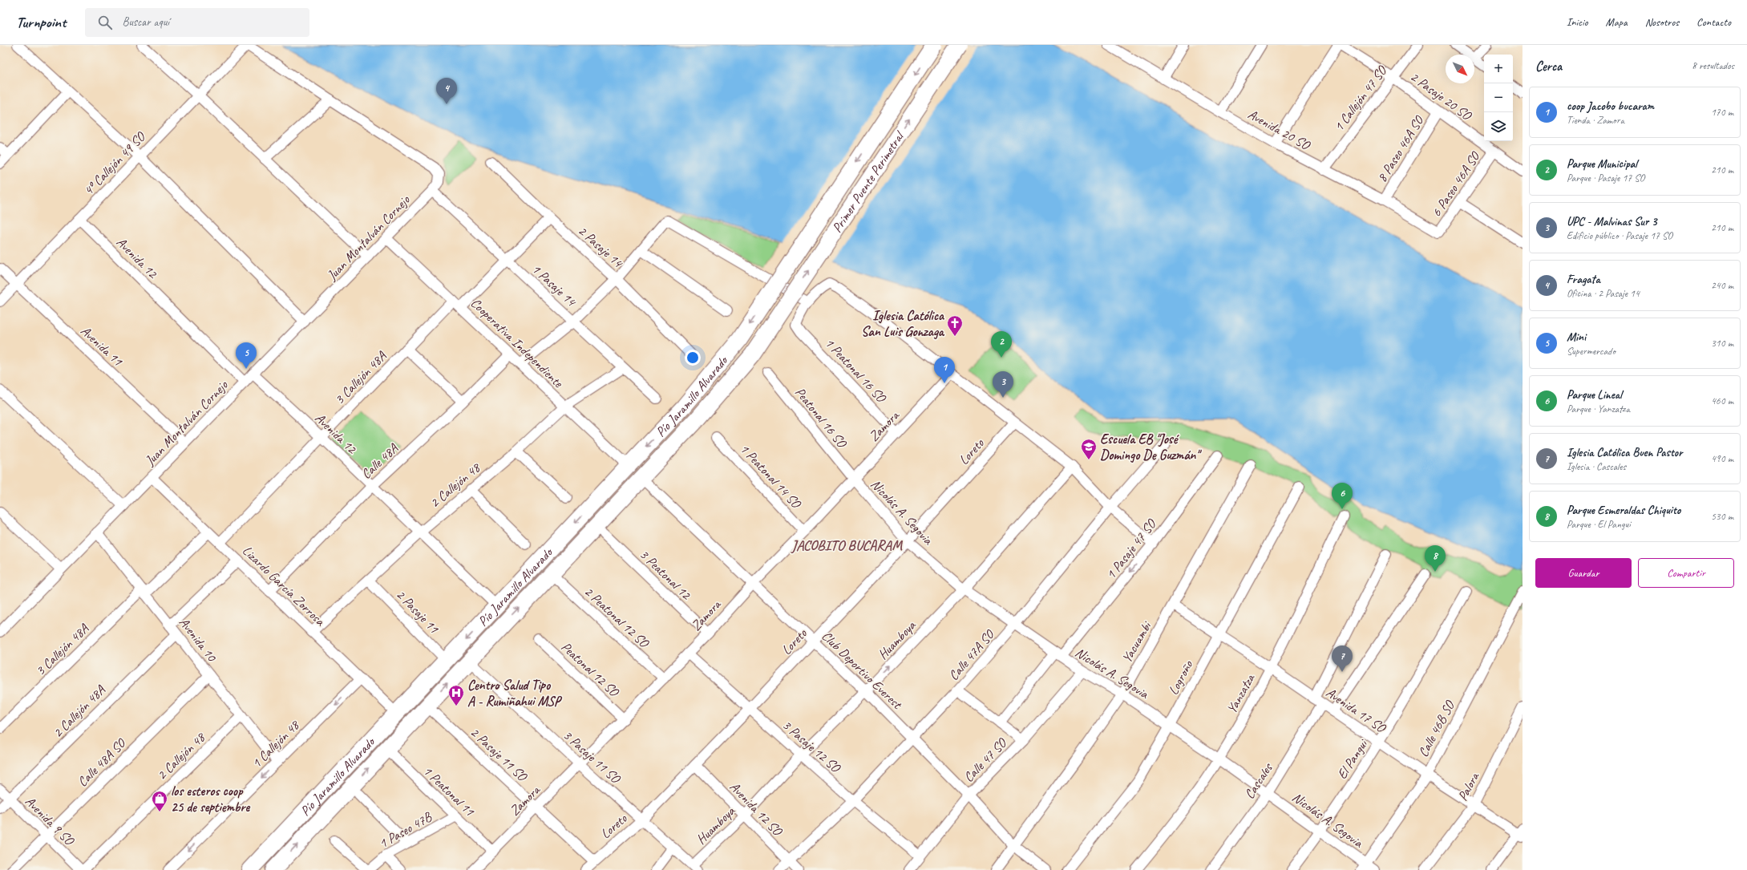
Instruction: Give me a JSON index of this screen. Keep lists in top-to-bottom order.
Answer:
{
  "streets": {
    "highway": ["Primer Puente Perimetral", "Pío Jaramillo Alvarado"],
    "street": [
      "2 Pasaje 20 SO",
      "1 Callejón 47 SO",
      "Avenida 20 SO",
      "8 Paseo 46A SO",
      "4º Callejón 49 SO",
      "6 Paseo 46A SO",
      "Juan Montalván Cornejo",
      "2 Pasaje 14",
      "Avenida 12",
      "1 Pasaje 14",
      "Cooperativa Independiente",
      "Avenida 11",
      "1 Peatonal 16 SO",
      "3 Callejón 48A",
      "Peatonal 16 SO",
      "Zamora",
      "Loreto",
      "Calle 48A",
      "1 Peatonal 14 SO",
      "2 Callejón 48",
      "Nicolás A. Segovia",
      "1 Pasaje 47 SO",
      "3 Peatonal 12",
      "Lizardo García Zorrosa",
      "2 Pasaje 11",
      "2 Peatonal 12 SO",
      "Avenida 10",
      "Huamboya",
      "Yacuambi",
      "Calle 47A SO",
      "Peatonal 12 SO",
      "Club Deportivo Everest",
      "Logroño",
      "Yanzatza",
      "Avenida 17 SO",
      "2 Callejón 48A",
      "Calle 46B SO",
      "1 Callejón 48",
      "3 Pasaje 12 SO",
      "2 Pasaje 11 SO",
      "3 Pasaje 11 SO",
      "El Pangui",
      "Calle 47 SO",
      "Calle 48A SO",
      "Cascales",
      "Palora",
      "1 Peatonal 11",
      "Avenida 12 SO",
      "Avenida 9 SO",
      "1 Paseo 47B"
    ]
  },
  "crossings": [
    ["2 Pasaje 20 SO", "1 Callejón 47 SO"],
    ["2 Pasaje 20 SO", "8 Paseo 46A SO"],
    ["2 Pasaje 20 SO", "6 Paseo 46A SO"],
    ["1 Callejón 47 SO", "Avenida 20 SO"],
    ["Avenida 20 SO", "8 Paseo 46A SO"],
    ["Avenida 20 SO", "6 Paseo 46A SO"],
    ["4º Callejón 49 SO", "Juan Montalván Cornejo"],
    ["4º Callejón 49 SO", "Avenida 12"],
    ["4º Callejón 49 SO", "Avenida 11"],
    ["Primer Puente Perimetral", "Pío Jaramillo Alvarado"],
    ["Juan Montalván Cornejo", "Avenida 12"],
    ["Juan Montalván Cornejo", "1 Pasaje 14"],
    ["Juan Montalván Cornejo", "Cooperativa Independiente"],
    ["Juan Montalván Cornejo", "Avenida 11"],
    ["Juan Montalván Cornejo", "Lizardo García Zorrosa"],
    ["Juan Montalván Cornejo", "Avenida 10"],
    ["Avenida 12", "3 Callejón 48A"],
    ["Avenida 12", "Pío Jaramillo Alvarado"],
    ["Avenida 12", "Calle 48A"],
    ["Avenida 12", "2 Callejón 48"],
    ["1 Pasaje 14", "2 Callejón 48"],
    ["Cooperativa Independiente", "3 Callejón 48A"],
    ["Cooperativa Independiente", "Pío Jaramillo Alvarado"],
    ["Cooperativa Independiente", "Calle 48A"],
    ["Cooperativa Independiente", "2 Callejón 48"],
    ["1 Peatonal 16 SO", "Zamora"],
    ["3 Callejón 48A", "Lizardo García Zorrosa"],
    ["3 Callejón 48A", "Avenida 10"],
    ["Pío Jaramillo Alvarado", "Lizardo García Zorrosa"],
    ["Pío Jaramillo Alvarado", "2 Pasaje 11"],
    ["Pío Jaramillo Alvarado", "2 Peatonal 12 SO"],
    ["Pío Jaramillo Alvarado", "Club Deportivo Everest"],
    ["Pío Jaramillo Alvarado", "2 Pasaje 11 SO"],
    ["Pío Jaramillo Alvarado", "3 Pasaje 11 SO"],
    ["Pío Jaramillo Alvarado", "1 Peatonal 11"],
    ["Peatonal 16 SO", "Zamora"],
    ["Peatonal 16 SO", "Nicolás A. Segovia"],
    ["Zamora", "1 Peatonal 14 SO"],
    ["Zamora", "Nicolás A. Segovia"],
    ["Zamora", "3 Peatonal 12"],
    ["Zamora", "2 Peatonal 12 SO"],
    ["Zamora", "Peatonal 12 SO"],
    ["Zamora", "Club Deportivo Everest"],
    ["Zamora", "3 Pasaje 12 SO"],
    ["Zamora", "2 Pasaje 11 SO"],
    ["Zamora", "3 Pasaje 11 SO"],
    ["Zamora", "1 Peatonal 11"],
    ["Loreto", "Nicolás A. Segovia"],
    ["Loreto", "Club Deportivo Everest"],
    ["Loreto", "3 Pasaje 12 SO"],
    ["Loreto", "2 Pasaje 11 SO"],
    ["Loreto", "3 Pasaje 11 SO"],
    ["Loreto", "Avenida 12 SO"],
    ["Calle 48A", "Lizardo García Zorrosa"],
    ["2 Callejón 48", "Lizardo García Zorrosa"],
    ["2 Callejón 48", "2 Pasaje 11"],
    ["2 Callejón 48", "Avenida 10"],
    ["2 Callejón 48", "Avenida 9 SO"],
    ["Nicolás A. Segovia", "1 Pasaje 47 SO"],
    ["Nicolás A. Segovia", "Huamboya"],
    ["Nicolás A. Segovia", "Yacuambi"],
    ["Nicolás A. Segovia", "Calle 47A SO"],
    ["Nicolás A. Segovia", "Logroño"],
    ["Nicolás A. Segovia", "Yanzatza"],
    ["Nicolás A. Segovia", "Calle 46B SO"],
    ["Nicolás A. Segovia", "El Pangui"],
    ["Nicolás A. Segovia", "Calle 47 SO"],
    ["Nicolás A. Segovia", "Cascales"],
    ["Lizardo García Zorrosa", "1 Callejón 48"],
    ["Avenida 10", "2 Callejón 48A"],
    ["Avenida 10", "1 Callejón 48"],
    ["Avenida 10", "Calle 48A SO"],
    ["Huamboya", "Club Deportivo Everest"],
    ["Huamboya", "3 Pasaje 12 SO"],
    ["Huamboya", "3 Pasaje 11 SO"],
    ["Huamboya", "Avenida 12 SO"],
    ["Yacuambi", "Club Deportivo Everest"],
    ["Yacuambi", "Avenida 17 SO"],
    ["Calle 47A SO", "Club Deportivo Everest"],
    ["Calle 47A SO", "3 Pasaje 12 SO"],
    ["Calle 47A SO", "Avenida 12 SO"],
    ["Club Deportivo Everest", "Calle 47 SO"],
    ["Logroño", "Avenida 17 SO"],
    ["Yanzatza", "Avenida 17 SO"],
    ["Avenida 17 SO", "Calle 46B SO"],
    ["Avenida 17 SO", "El Pangui"],
    ["Avenida 17 SO", "Cascales"],
    ["Avenida 17 SO", "Palora"],
    ["2 Callejón 48A", "Avenida 9 SO"],
    ["3 Pasaje 12 SO", "Calle 47 SO"],
    ["Calle 48A SO", "Avenida 9 SO"],
    ["1 Peatonal 11", "1 Paseo 47B"]
  ],
  "one_way": ["1 Pasaje 47 SO", "1 Callejón 48"],
  "districts": ["JACOBITO BUCARAM"],
  "places": {
    "church": ["Iglesia Católica San Luis Gonzaga"],
    "school or university": ["Escuela EB \"José Domingo De Guzmán\""],
    "hospital": ["Centro Salud Tipo A - Rumiñahui MSP"],
    "shop": ["los esteros coop 25 de septiembre"]
  },
  "north": "bottom right",
  "page": {
    "header": "Turnpoint",
    "search": "Buscar aquí",
    "nav": [
      "Inicio",
      "Mapa",
      "Nosotros",
      "Contacto"
    ],
    "heading": ["Cerca", "8 resultados"],
    "map_buttons": ["+", "−"],
    "pins": [
      "4",
      "2",
      "5",
      "1",
      "3",
      "6",
      "8",
      "7"
    ],
    "list": [
      {
        "mark": "1",
        "name": "coop Jacobo bucaram",
        "note": "Tienda · Zamora",
        "value": "170 m"
      },
      {
        "mark": "2",
        "name": "Parque Municipal",
        "note": "Parque · Pasaje 17 SO",
        "value": "210 m"
      },
      {
        "mark": "3",
        "name": "UPC - Malvinas Sur 3",
        "note": "Edificio público · Pasaje 17 SO",
        "value": "210 m"
      },
      {
        "mark": "4",
        "name": "Fragata",
        "note": "Oficina · 2 Pasaje 14",
        "value": "240 m"
      },
      {
        "mark": "5",
        "name": "Mini",
        "note": "Supermercado",
        "value": "310 m"
      },
      {
        "mark": "6",
        "name": "Parque Lineal",
        "note": "Parque · Yanzatza",
        "value": "460 m"
      },
      {
        "mark": "7",
        "name": "Iglesia Católica Buen Pastor",
        "note": "Iglesia · Cascales",
        "value": "490 m"
      },
      {
        "mark": "8",
        "name": "Parque Esmeraldas Chiquito",
        "note": "Parque · El Pangui",
        "value": "530 m"
      }
    ],
    "buttons": ["Guardar", "Compartir"]
  }
}
